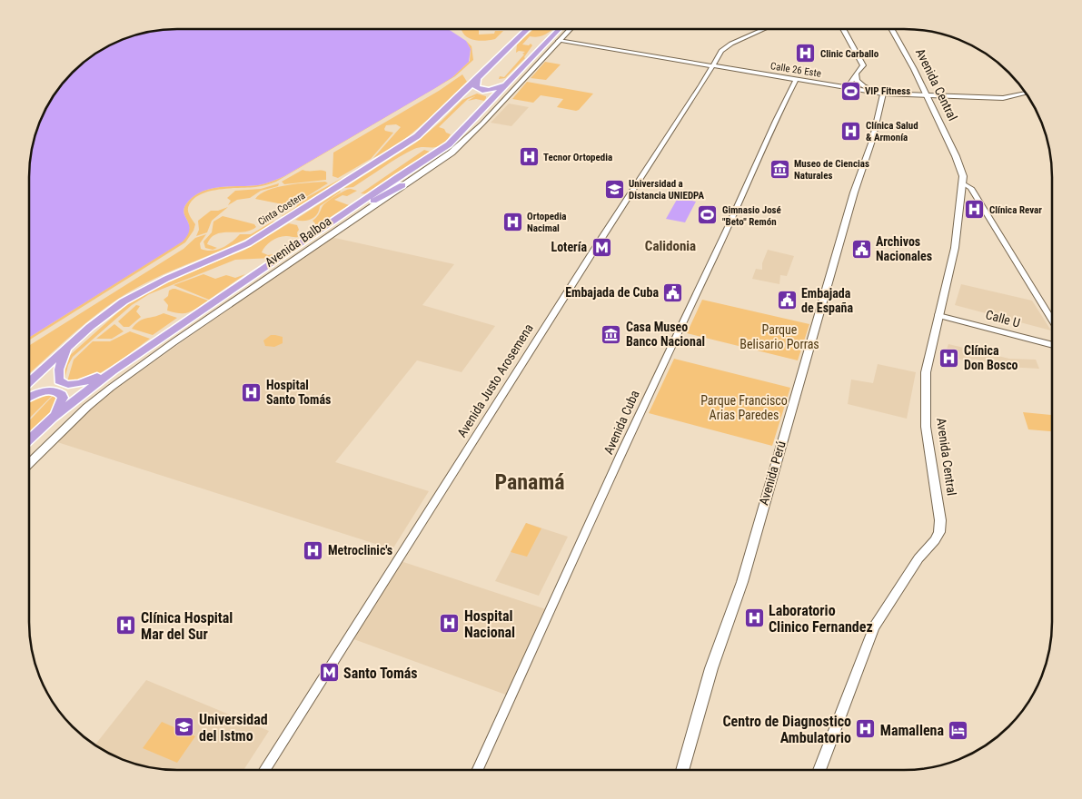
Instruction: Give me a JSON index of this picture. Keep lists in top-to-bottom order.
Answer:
{
  "streets": {
    "highway": ["Cinta Costera", "Avenida Balboa"],
    "main road": ["Avenida Central", "Avenida Perú"],
    "street": [
      "Calle 26 Este",
      "Calle U",
      "Avenida Justo Arosemena",
      "Avenida Cuba"
    ]
  },
  "crossings": [
    ["Calle 26 Este", "Avenida Central"],
    ["Calle 26 Este", "Avenida Balboa"],
    ["Calle 26 Este", "Avenida Justo Arosemena"],
    ["Calle 26 Este", "Avenida Cuba"],
    ["Calle 26 Este", "Avenida Perú"],
    ["Avenida Central", "Calle U"]
  ],
  "districts": ["Calidonia", "Panamá"],
  "parks": ["Parque Belisario Porras", "Parque Francisco Arias Paredes"],
  "places": {
    "hospital": [
      "Clinic Carballo",
      "Clínica Salud & Armonía",
      "Tecnor Ortopedia",
      "Clínica Revar",
      "Ortopedia Nacimal",
      "Clínica Don Bosco",
      "Hospital Santo Tomás",
      "Metroclinic's",
      "Laboratorio Clinico Fernandez",
      "Hospital Nacional",
      "Clínica Hospital Mar del Sur",
      "Centro de Diagnostico Ambulatorio"
    ],
    "sports": ["VIP Fitness", "Gimnasio José \"Beto\" Remón"],
    "museum": ["Museo de Ciencias Naturales", "Casa Museo Banco Nacional"],
    "school or university": ["Universidad a Distancia UNIEDPA", "Universidad del Istmo"],
    "metro station": ["Lotería", "Santo Tomás"],
    "public building": ["Archivos Nacionales", "Embajada de Cuba", "Embajada de España"],
    "hotel": ["Mamallena"]
  }
}
